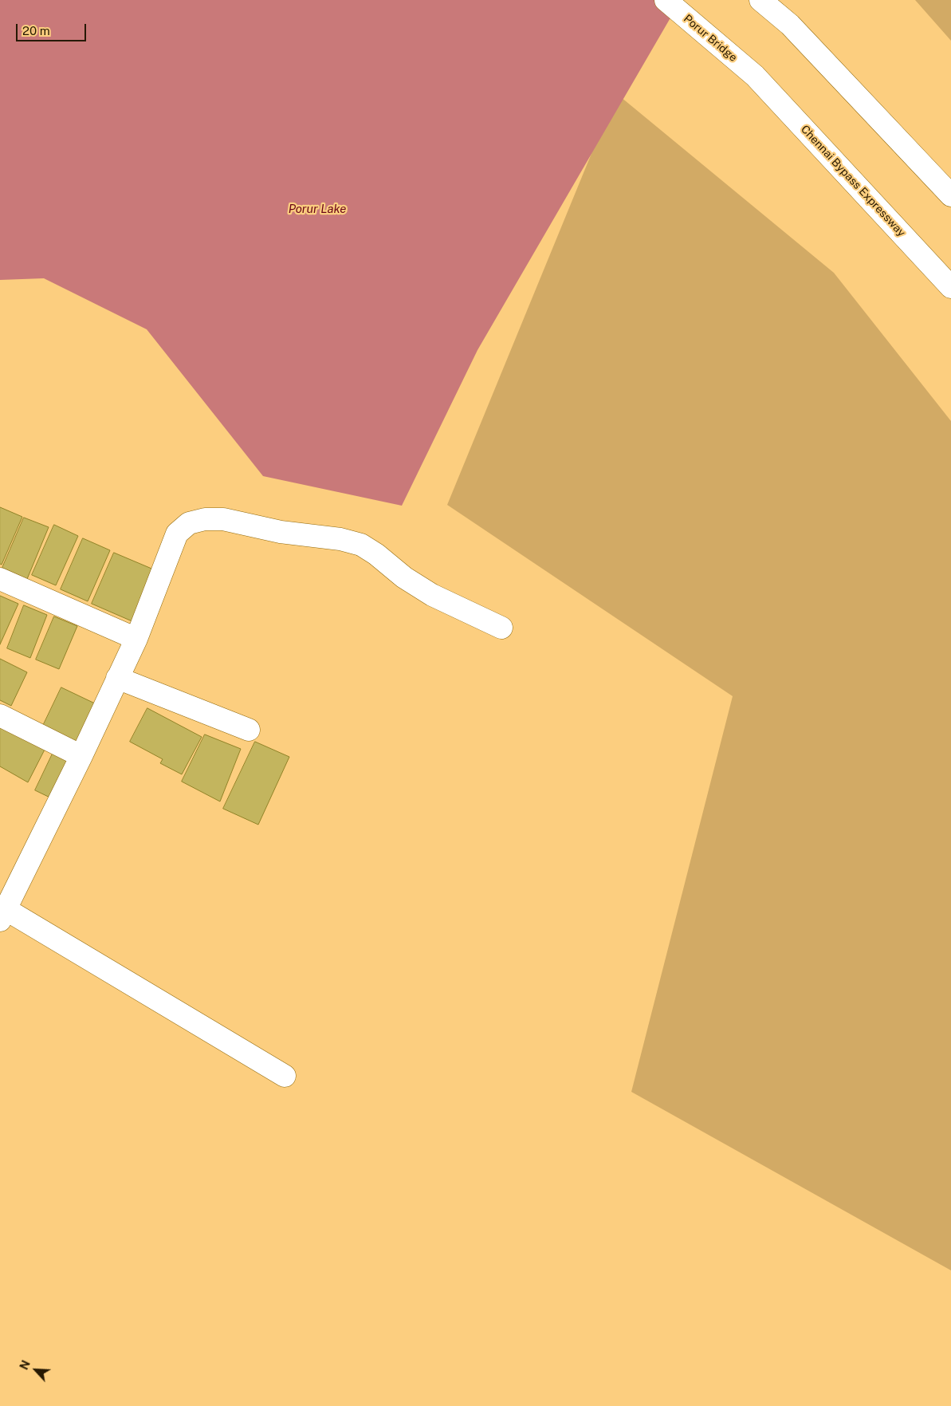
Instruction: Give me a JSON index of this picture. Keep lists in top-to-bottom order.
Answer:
{
  "streets": {
    "main road": ["Porur Bridge", "Chennai Bypass Expressway"]
  },
  "crossings": [
    ["Porur Bridge", "Chennai Bypass Expressway"]
  ],
  "water": ["Porur Lake"],
  "scale_bar": "20 m",
  "north": "top left"
}
